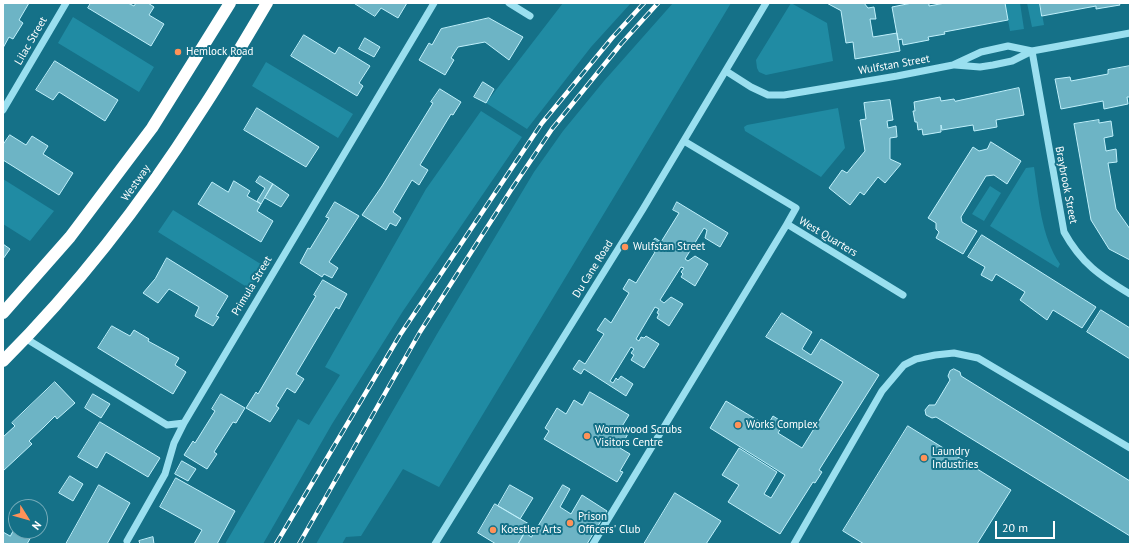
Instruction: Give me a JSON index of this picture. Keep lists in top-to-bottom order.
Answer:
{
  "streets": {
    "highway": ["Westway"],
    "street": [
      "Lilac Street",
      "Wulfstan Street",
      "Braybrook Street",
      "West Quarters",
      "Du Cane Road",
      "Primula Street"
    ]
  },
  "crossings": [
    ["Wulfstan Street", "Braybrook Street"],
    ["Wulfstan Street", "Du Cane Road"],
    ["West Quarters", "Du Cane Road"]
  ],
  "places": [
    "Hemlock Road",
    "Wulfstan Street",
    "Works Complex",
    "Wormwood Scrubs Visitors Centre",
    "Laundry Industries",
    "Prison Officers' Club",
    "Koestler Arts"
  ],
  "scale_bar": "20 m",
  "north": "bottom right"
}
